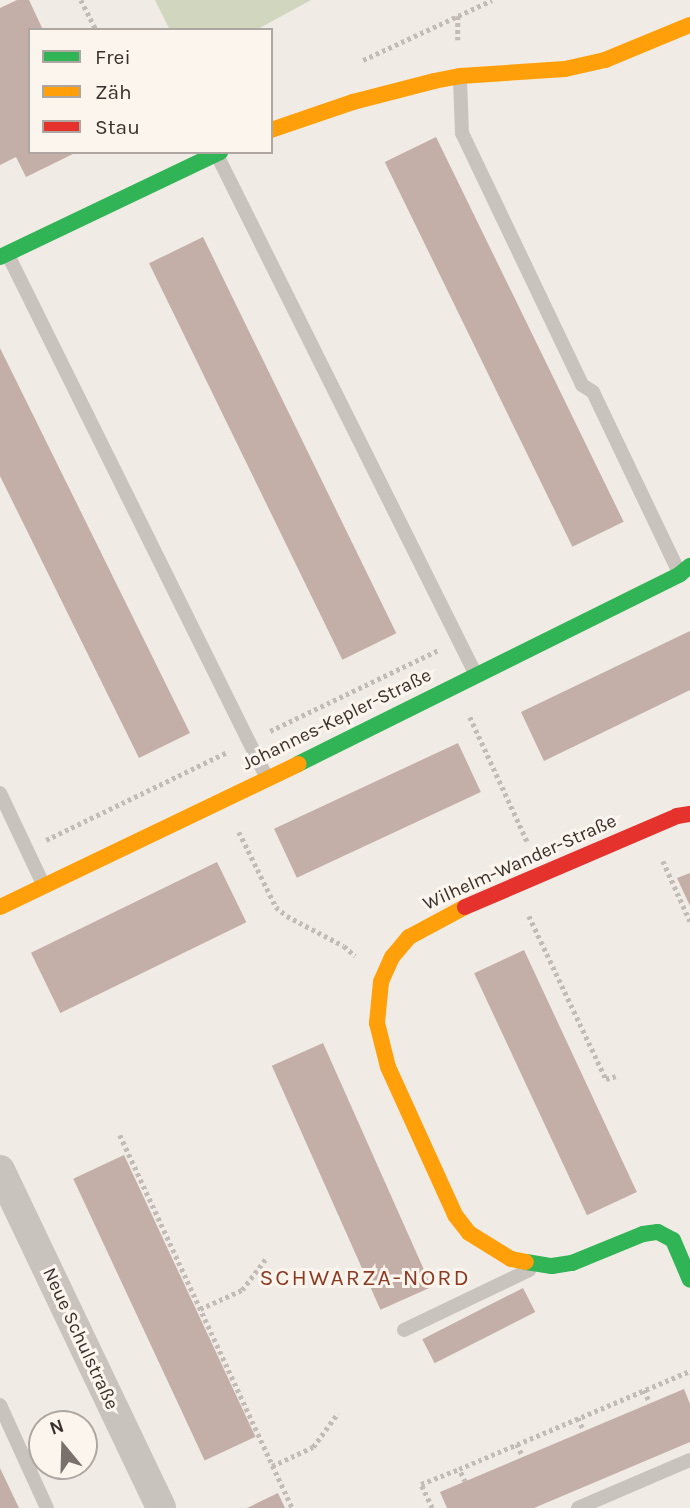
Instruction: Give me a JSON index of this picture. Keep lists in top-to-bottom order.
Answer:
{
  "streets": {
    "street": ["Johannes-Kepler-Straße", "Wilhelm-Wander-Straße", "Neue Schulstraße"]
  },
  "districts": ["SCHWARZA-NORD"],
  "legend": ["Frei", "Zäh", "Stau"],
  "north": "top"
}
